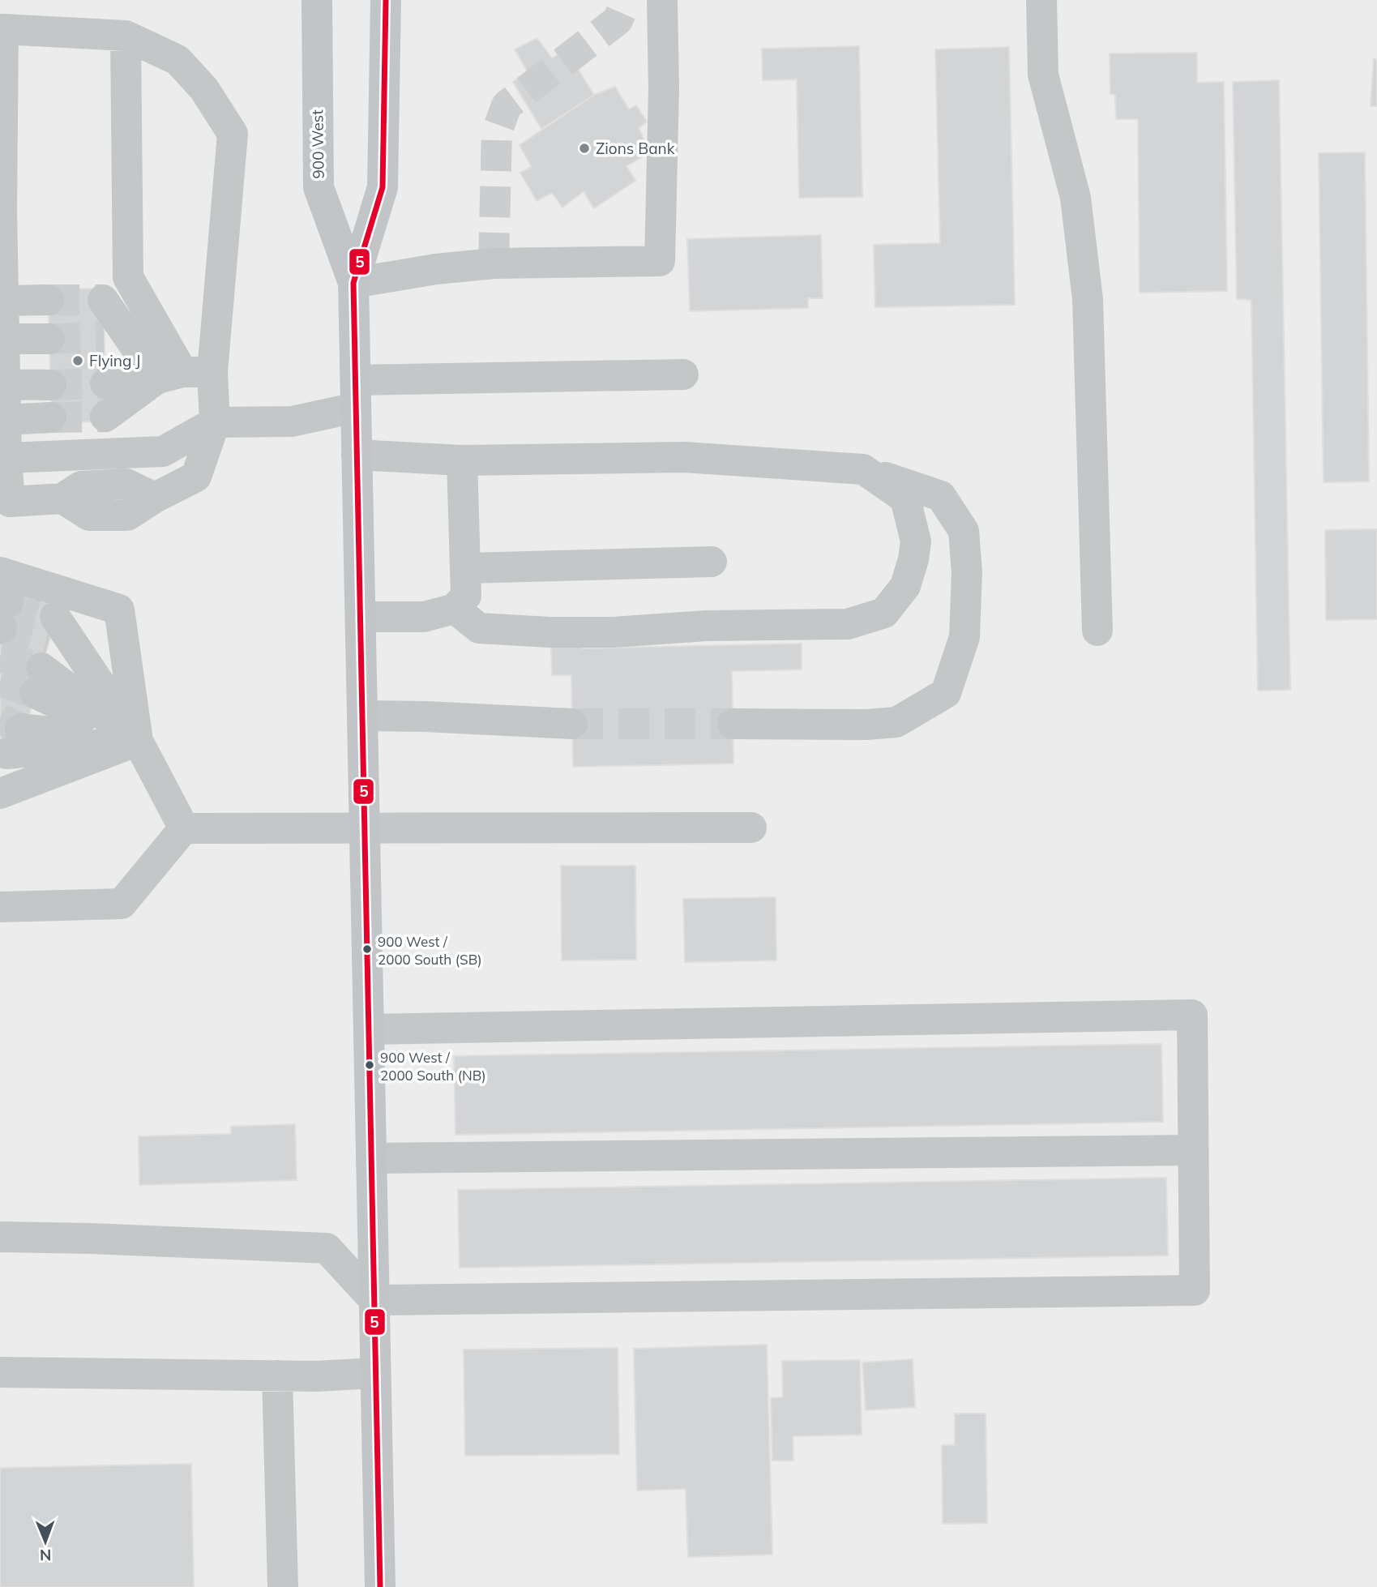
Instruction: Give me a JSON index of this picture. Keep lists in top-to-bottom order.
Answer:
{
  "streets": {
    "main road": ["900 West"]
  },
  "places": [
    "Zions Bank",
    "Flying J",
    "900 West / 2000 South (SB)",
    "900 West / 2000 South (NB)"
  ],
  "lines": ["transit line 5"],
  "north": "bottom"
}
